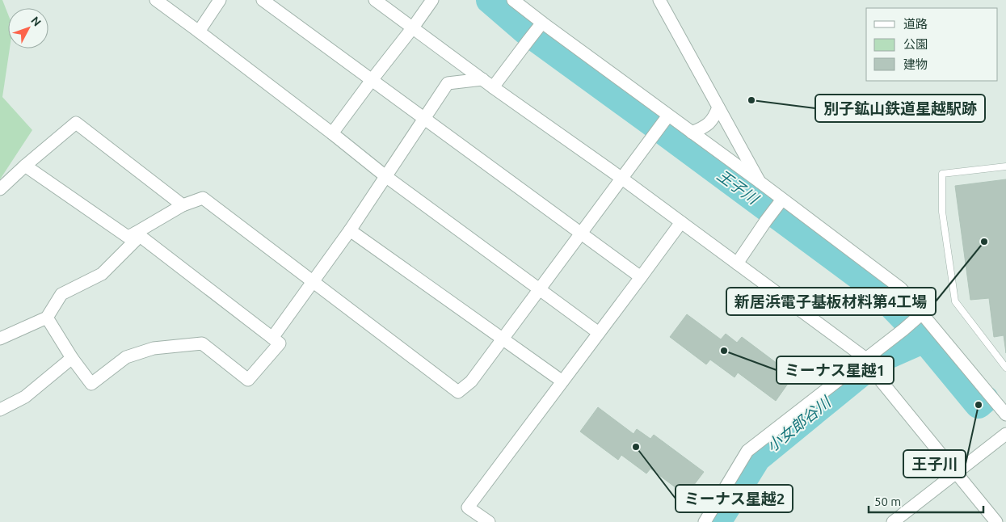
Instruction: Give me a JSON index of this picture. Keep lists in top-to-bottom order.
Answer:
{
  "water": ["王子川", "小女郎谷川"],
  "places": [
    "別子鉱山鉄道星越駅跡",
    "新居浜電子基板材料第4工場",
    "ミーナス星越1",
    "王子川",
    "ミーナス星越2"
  ],
  "legend": ["道路", "公園", "建物"],
  "scale_bar": "50 m",
  "north": "top right"
}
